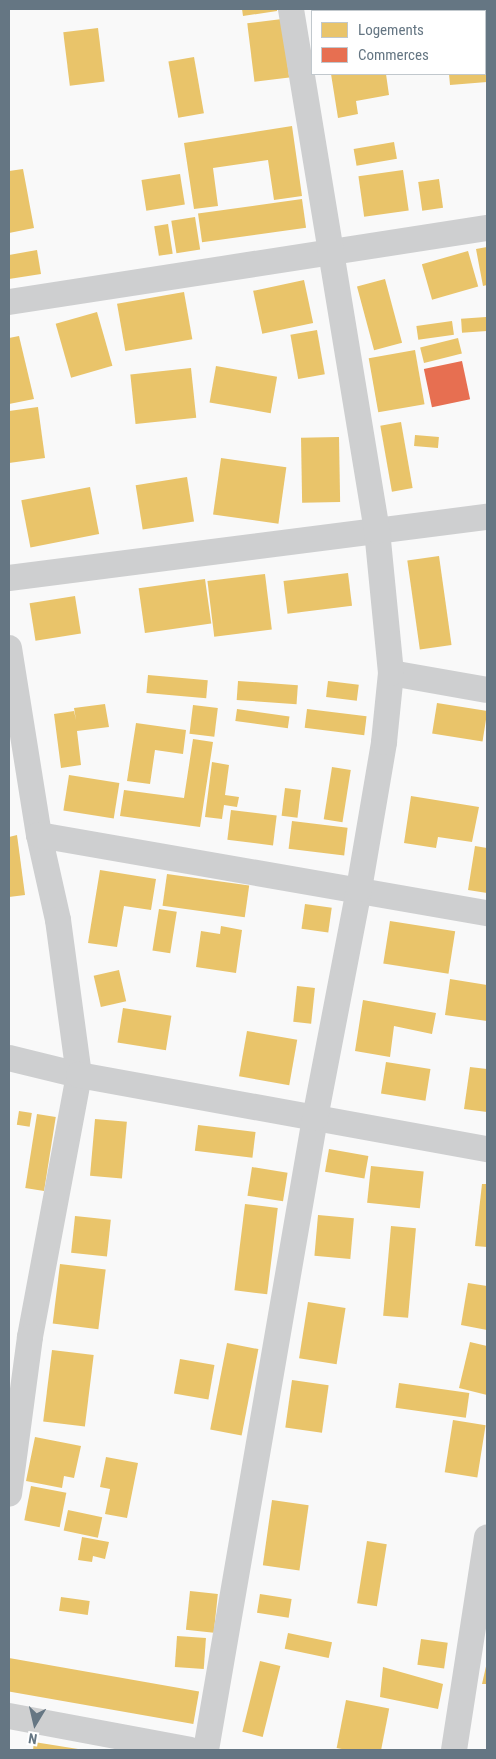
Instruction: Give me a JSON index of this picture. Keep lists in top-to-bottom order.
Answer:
{
  "legend": ["Logements", "Commerces"],
  "north": "bottom"
}
